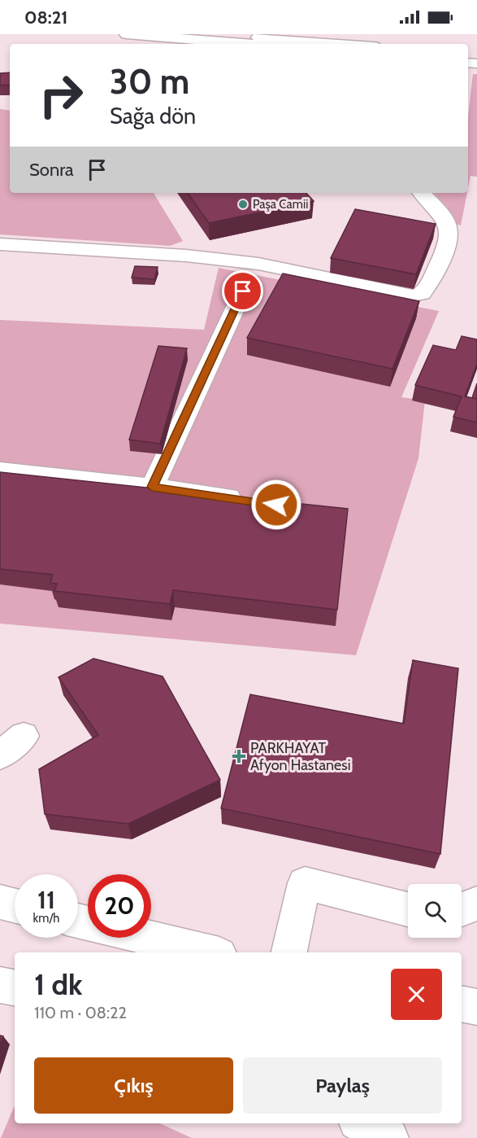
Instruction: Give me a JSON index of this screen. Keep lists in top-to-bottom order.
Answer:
{
  "places": {
    "other": ["Paşa Camii"],
    "health": ["PARKHAYAT Afyon Hastanesi"]
  },
  "page": {
    "status": "08:21",
    "turn": ["30 m", "Sağa dön"],
    "then": "Sonra",
    "speed": "11 km/h",
    "limit": "20",
    "heading": ["1 dk", "110 m · 08:22"],
    "buttons": ["Çıkış", "Paylaş"]
  }
}
